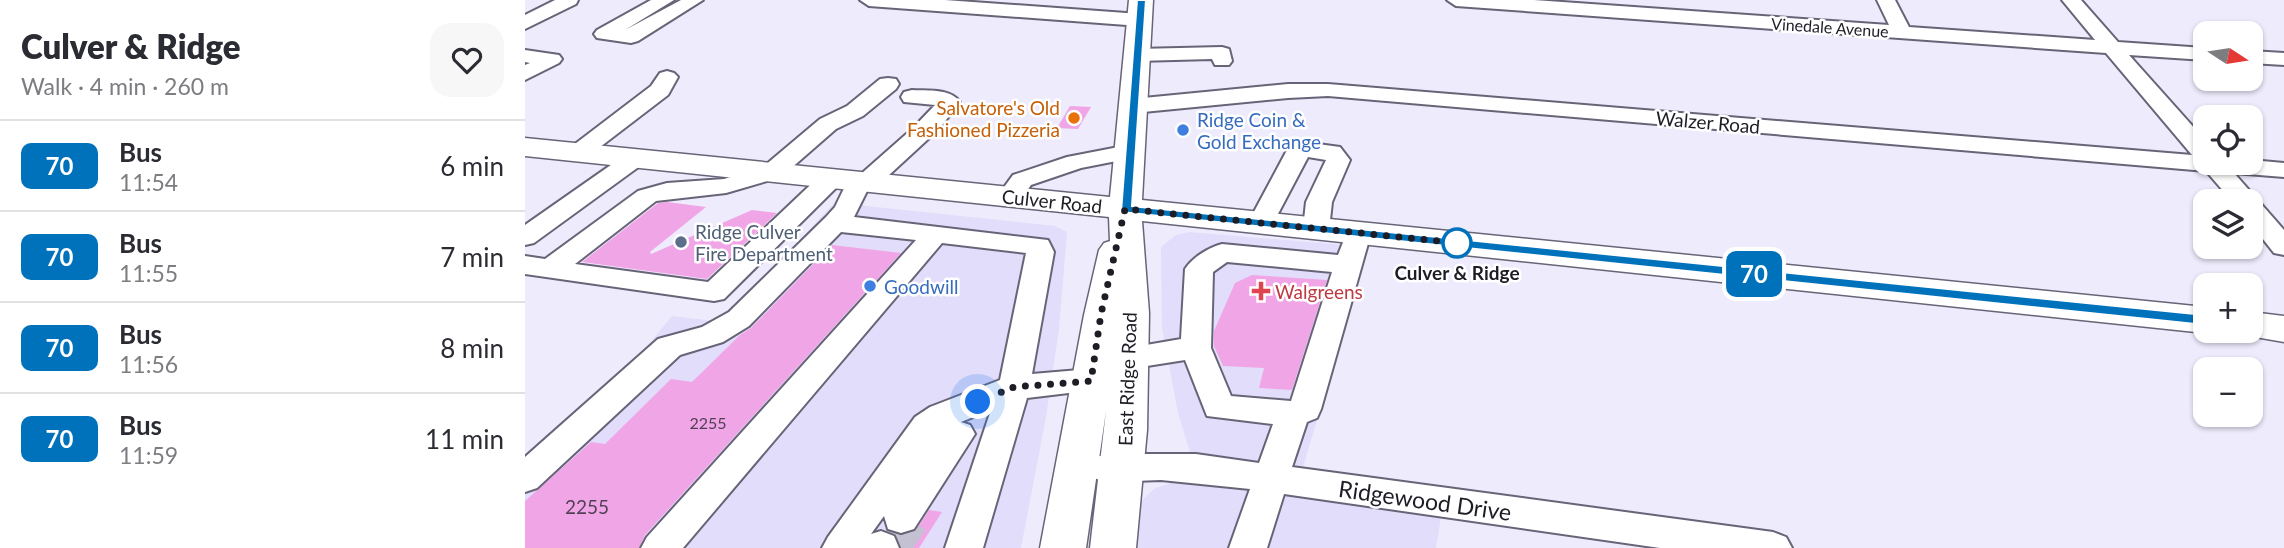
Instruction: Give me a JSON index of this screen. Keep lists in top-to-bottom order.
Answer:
{
  "streets": {
    "main road": ["Culver Road", "East Ridge Road"],
    "street": ["Vinedale Avenue", "Walzer Road", "Ridgewood Drive"]
  },
  "crossings": [
    ["Walzer Road", "East Ridge Road"],
    ["Culver Road", "East Ridge Road"],
    ["East Ridge Road", "Ridgewood Drive"]
  ],
  "places": {
    "other": [
      "Salvatore's Old Fashioned Pizzeria",
      "Ridge Coin & Gold Exchange",
      "Ridge Culver Fire Department",
      "Culver & Ridge",
      "Goodwill"
    ],
    "health": ["Walgreens"]
  },
  "lines": ["bus line 70"],
  "house_numbers": ["2255", "2255"],
  "north": "right",
  "page": {
    "heading": ["Culver & Ridge", "Walk · 4 min · 260 m"],
    "on_map": "70",
    "map_buttons": ["+", "−"],
    "list": [
      {
        "mark": "70",
        "name": "Bus",
        "note": "11:54",
        "value": "6 min"
      },
      {
        "mark": "70",
        "name": "Bus",
        "note": "11:55",
        "value": "7 min"
      },
      {
        "mark": "70",
        "name": "Bus",
        "note": "11:56",
        "value": "8 min"
      },
      {
        "mark": "70",
        "name": "Bus",
        "note": "11:59",
        "value": "11 min"
      }
    ]
  }
}
